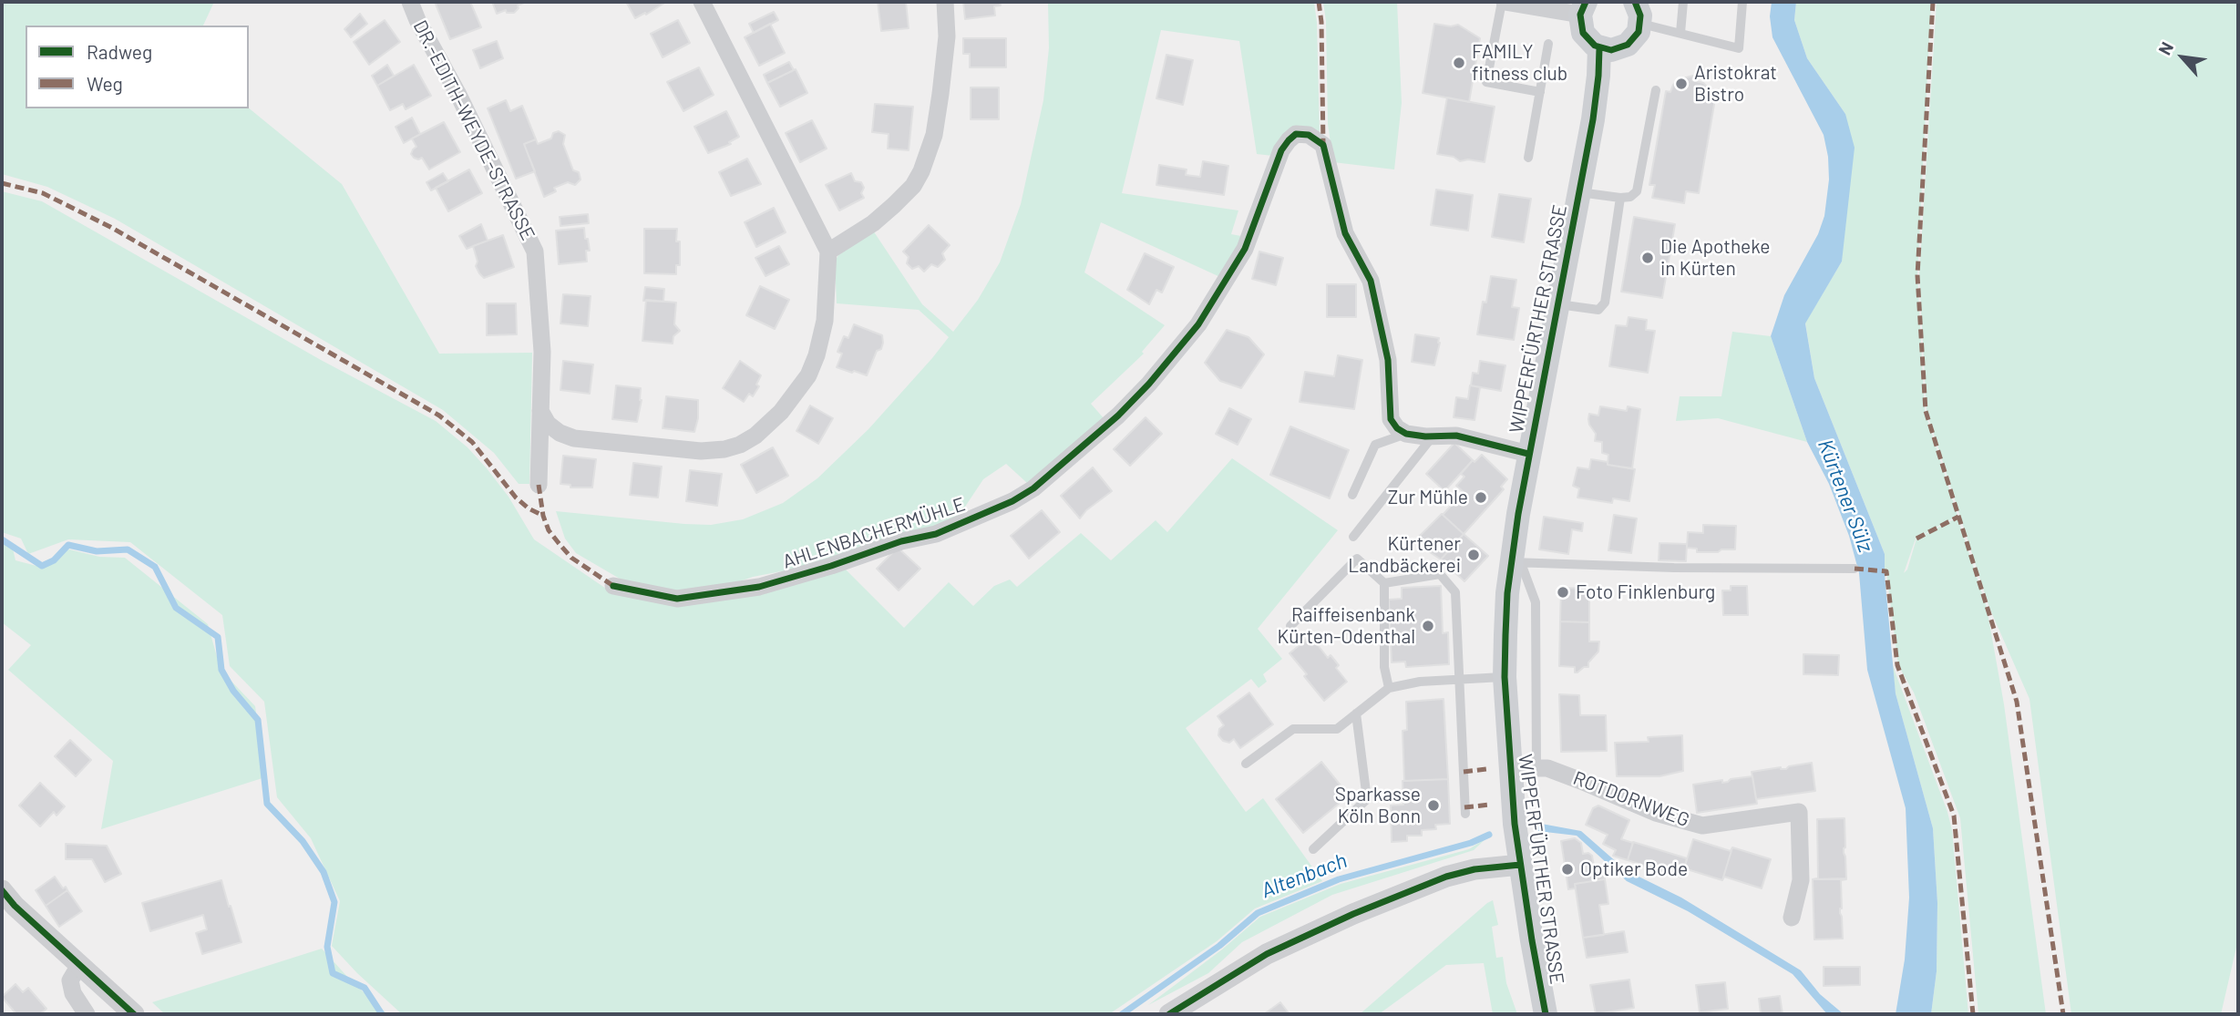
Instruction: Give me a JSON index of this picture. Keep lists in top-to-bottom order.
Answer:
{
  "streets": {
    "main road": ["WIPPERFÜRTHER STRASSE"],
    "street": ["DR.-EDITH-WEYDE-STRASSE", "AHLENBACHERMÜHLE", "ROTDORNWEG"]
  },
  "crossings": [
    ["WIPPERFÜRTHER STRASSE", "ROTDORNWEG"]
  ],
  "water": ["Kürtener Sülz", "Altenbach"],
  "places": [
    "FAMILY fitness club",
    "Aristokrat Bistro",
    "Die Apotheke in Kürten",
    "Zur Mühle",
    "Kürtener Landbäckerei",
    "Foto Finklenburg",
    "Raiffeisenbank Kürten-Odenthal",
    "Sparkasse Köln Bonn",
    "Optiker Bode"
  ],
  "legend": ["Radweg", "Weg"],
  "north": "top left"
}
